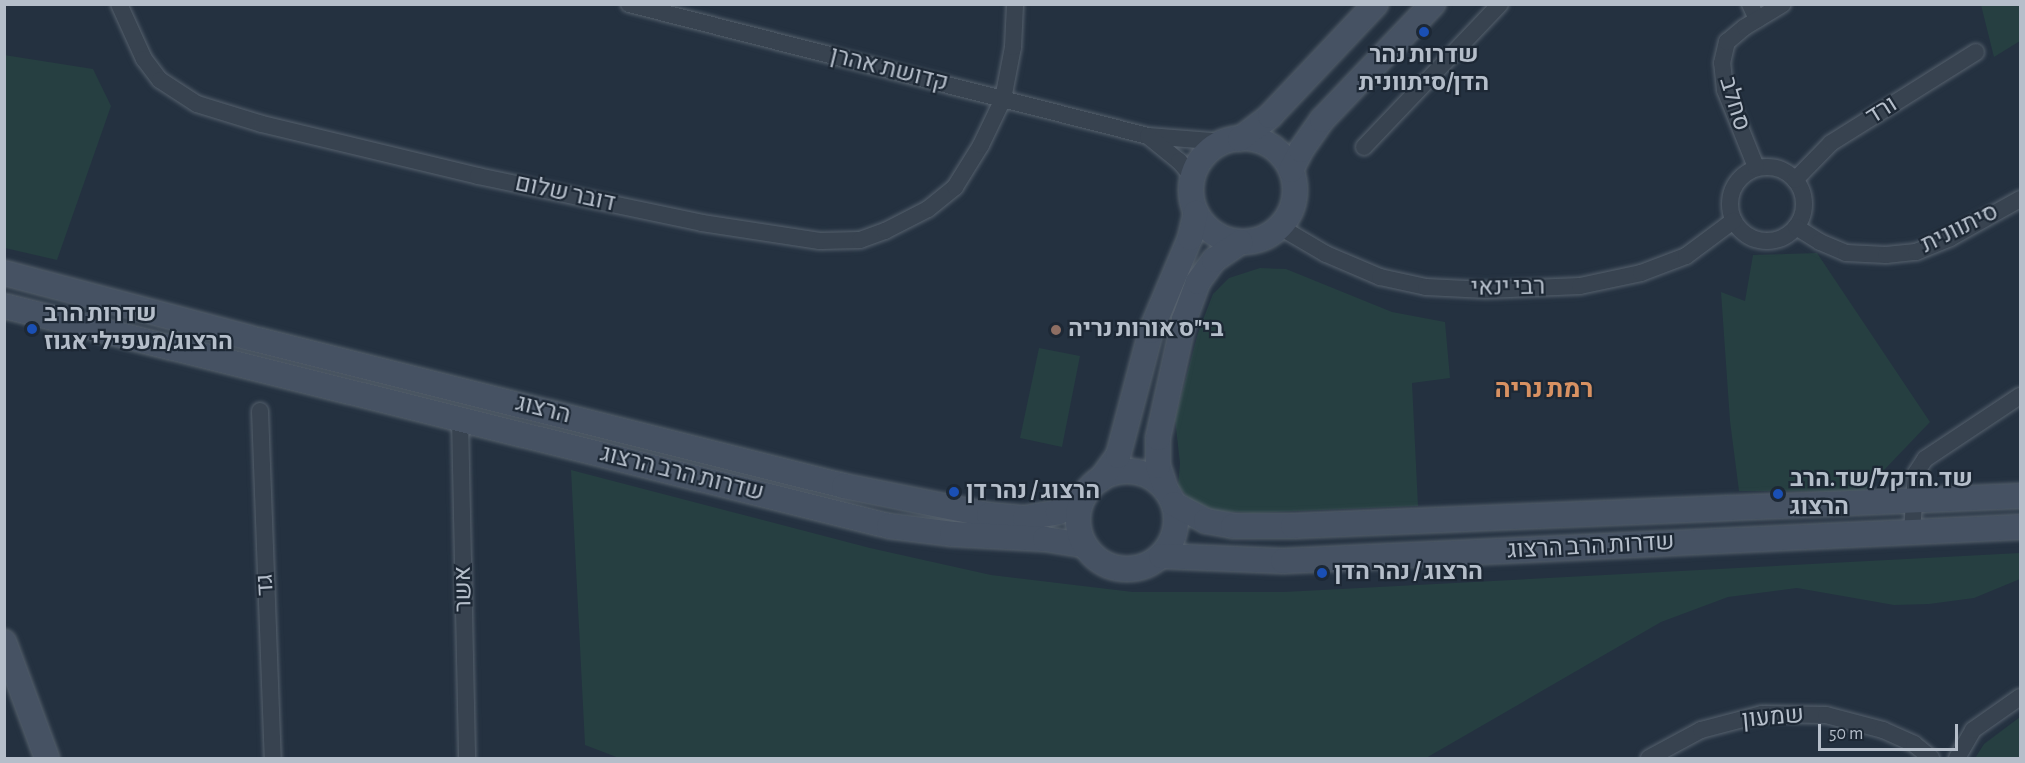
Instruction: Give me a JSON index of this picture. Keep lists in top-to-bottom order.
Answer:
{
  "streets": {
    "main road": ["הרצוג", "שדרות הרב הרצוג"],
    "street": [
      "קדושת אהרן",
      "סחלב",
      "ורד",
      "דובר שלום",
      "סיתוונית",
      "רבי ינאי",
      "גד",
      "אשר",
      "שמעון"
    ]
  },
  "crossings": [
    ["קדושת אהרן", "דובר שלום"],
    ["קדושת אהרן", "רבי ינאי"],
    ["סחלב", "ורד"],
    ["סחלב", "סיתוונית"],
    ["סחלב", "רבי ינאי"],
    ["ורד", "סיתוונית"],
    ["ורד", "רבי ינאי"],
    ["סיתוונית", "רבי ינאי"],
    ["הרצוג", "שדרות הרב הרצוג"],
    ["שדרות הרב הרצוג", "אשר"]
  ],
  "districts": ["רמת נריה"],
  "places": [
    "שדרות נהר הדן/סיתוונית",
    "שדרות הרב הרצוג/מעפילי אגוז",
    "בי\"ס אורות נריה",
    "הרצוג / נהר דן",
    "שד.הדקל/שד.הרב הרצוג",
    "הרצוג / נהר הדן"
  ],
  "scale_bar": "50 m"
}
